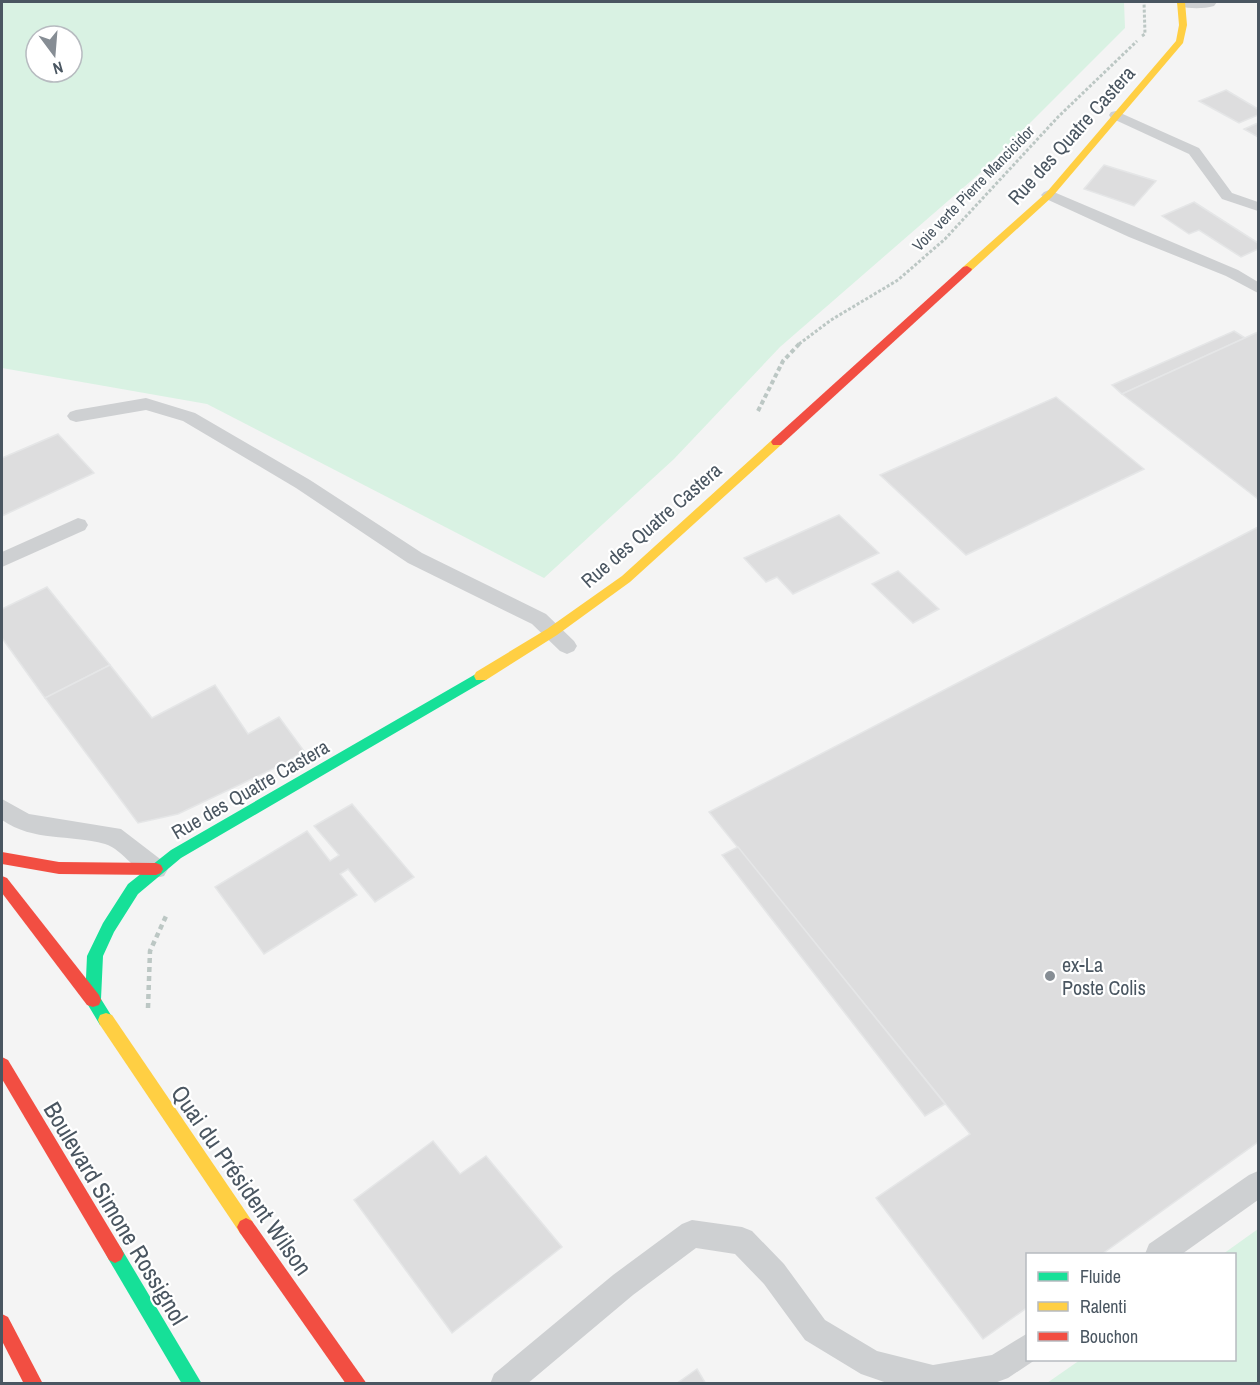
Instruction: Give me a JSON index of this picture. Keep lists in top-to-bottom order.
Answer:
{
  "streets": {
    "street": ["Rue des Quatre Castera", "Quai du Président Wilson", "Boulevard Simone Rossignol"],
    "path": ["Voie verte Pierre Mancicidor"]
  },
  "crossings": [
    ["Rue des Quatre Castera", "Quai du Président Wilson"]
  ],
  "places": ["ex-La Poste Colis"],
  "legend": ["Fluide", "Ralenti", "Bouchon"],
  "north": "bottom"
}
